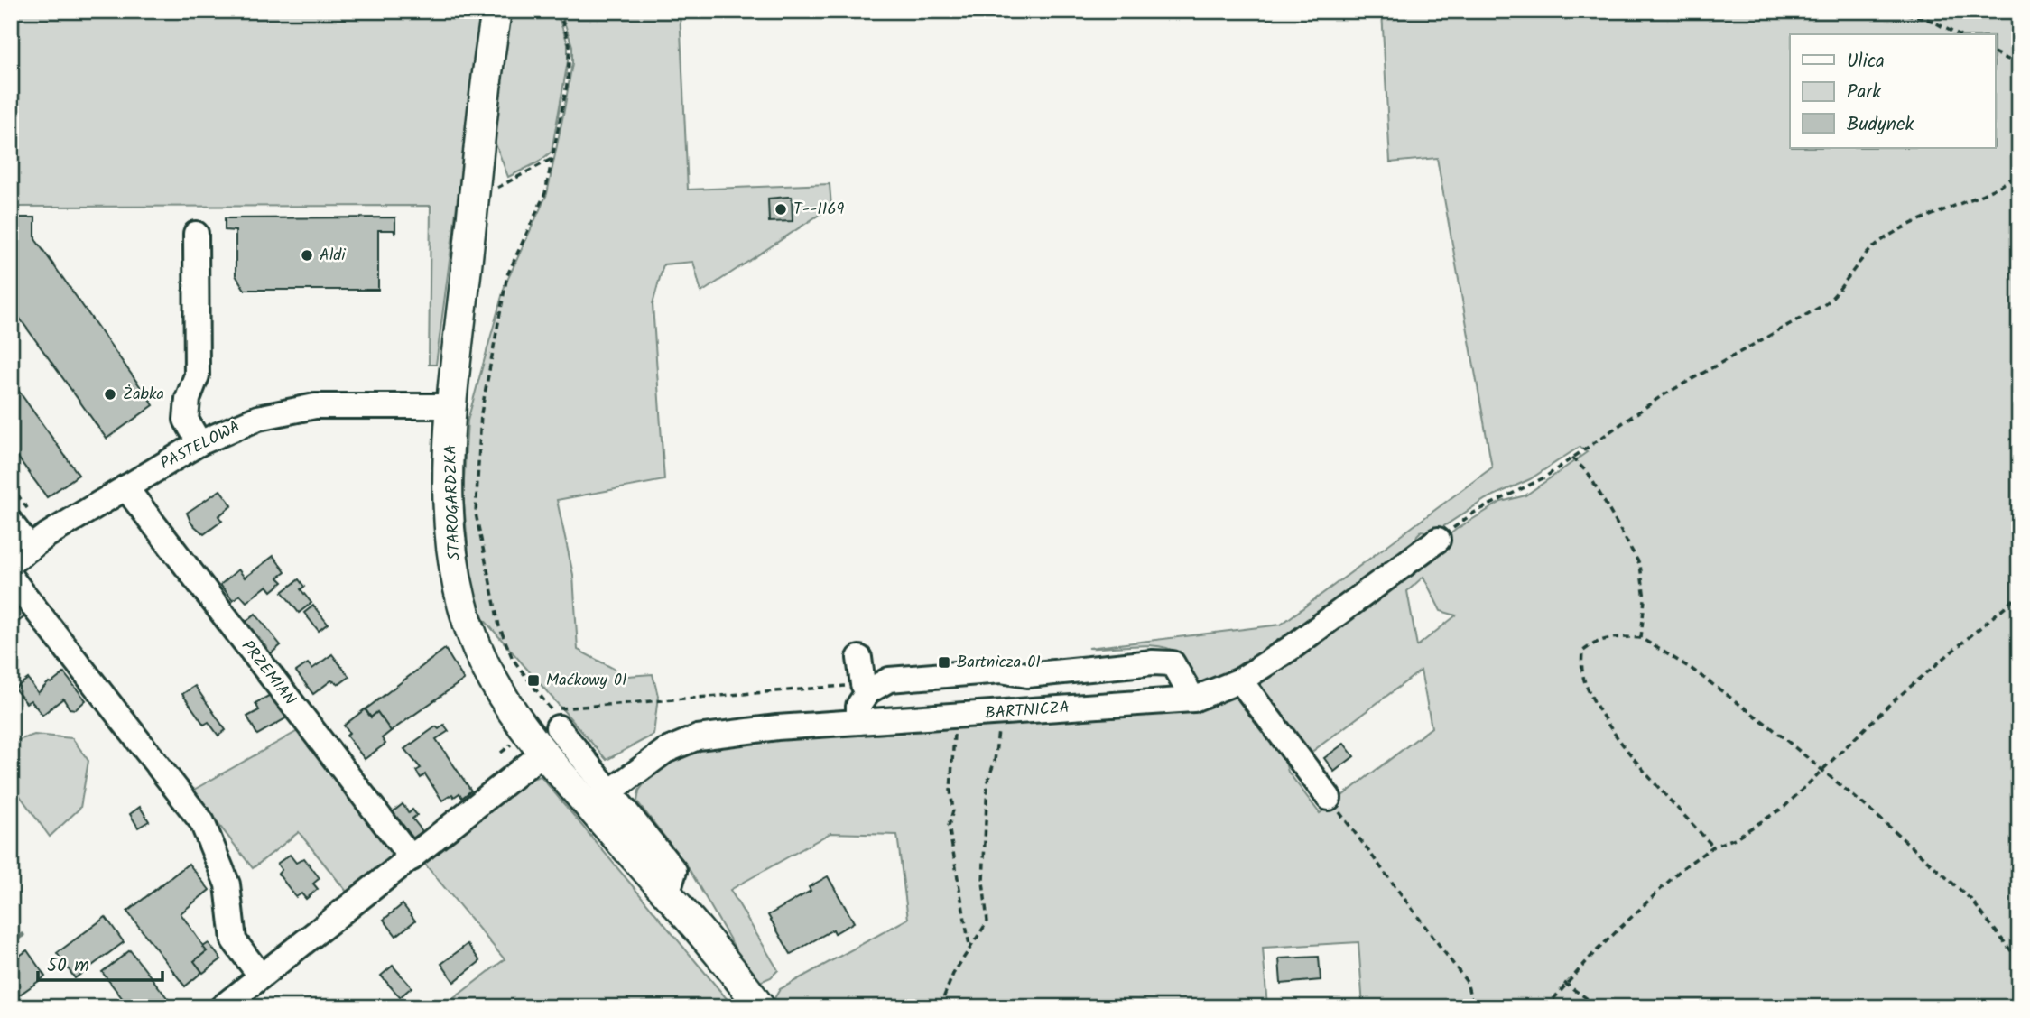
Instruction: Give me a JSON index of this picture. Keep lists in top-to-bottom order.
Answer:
{
  "streets": {
    "main road": ["STAROGARDZKA"],
    "street": ["PASTELOWA", "PRZEMIAN", "BARTNICZA"]
  },
  "crossings": [
    ["PASTELOWA", "STAROGARDZKA"],
    ["PASTELOWA", "PRZEMIAN"],
    ["STAROGARDZKA", "BARTNICZA"]
  ],
  "places": {
    "other": ["T--1169", "Aldi", "Żabka"],
    "transit": ["Bartnicza 01", "Maćkowy 01"]
  },
  "legend": ["Ulica", "Park", "Budynek"],
  "scale_bar": "50 m"
}
